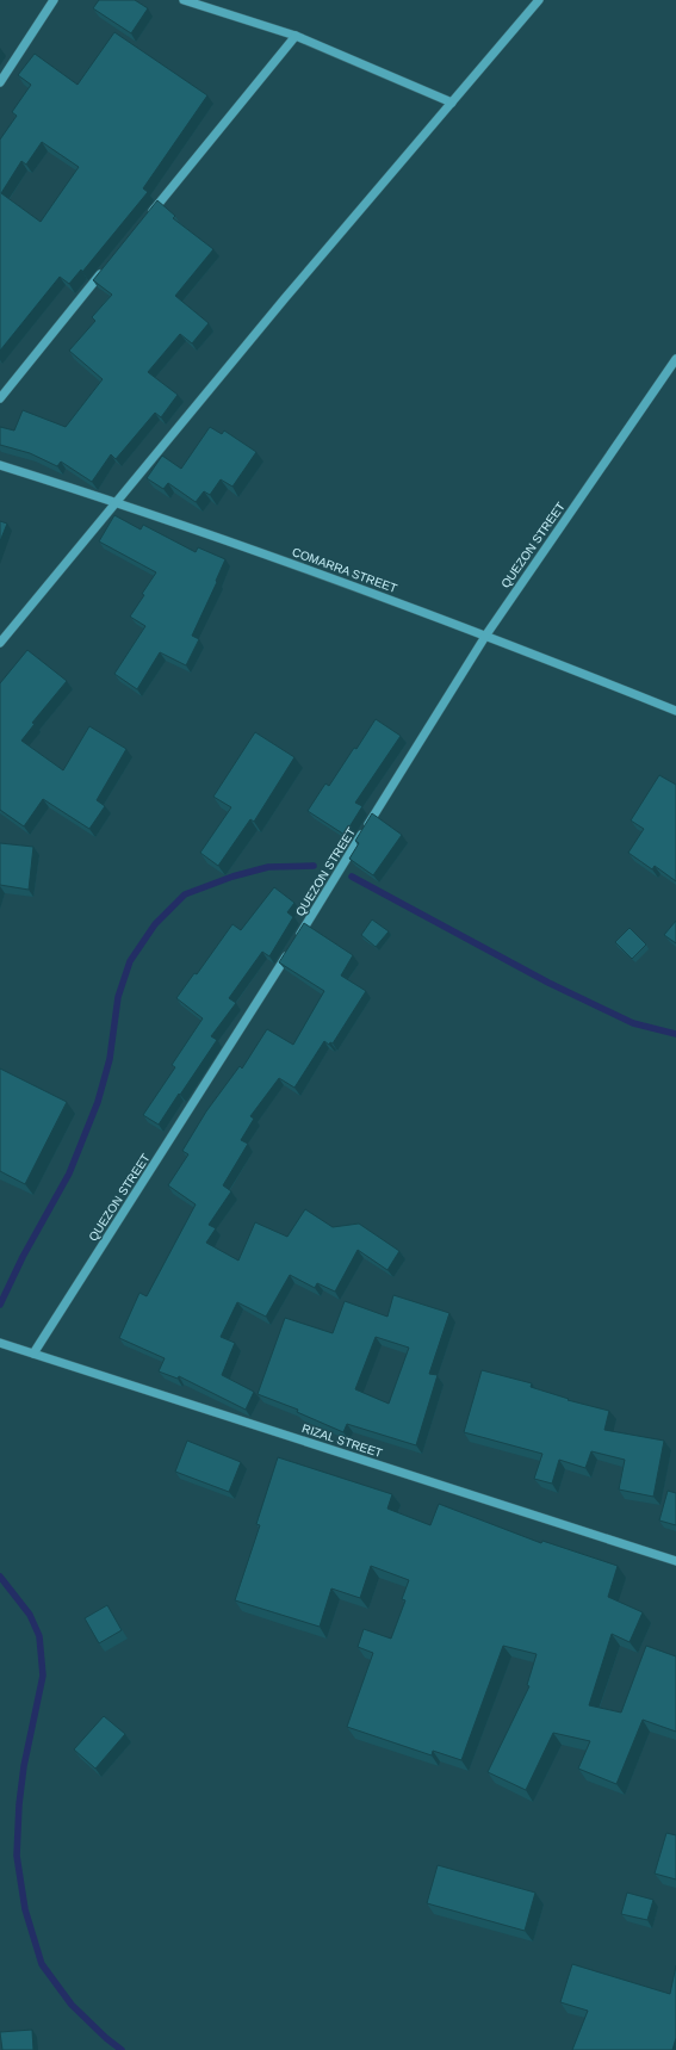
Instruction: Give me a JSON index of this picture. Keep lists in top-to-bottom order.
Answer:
{
  "streets": {
    "street": ["QUEZON STREET", "COMARRA STREET", "RIZAL STREET"]
  },
  "crossings": [
    ["QUEZON STREET", "COMARRA STREET"],
    ["QUEZON STREET", "RIZAL STREET"]
  ]
}
